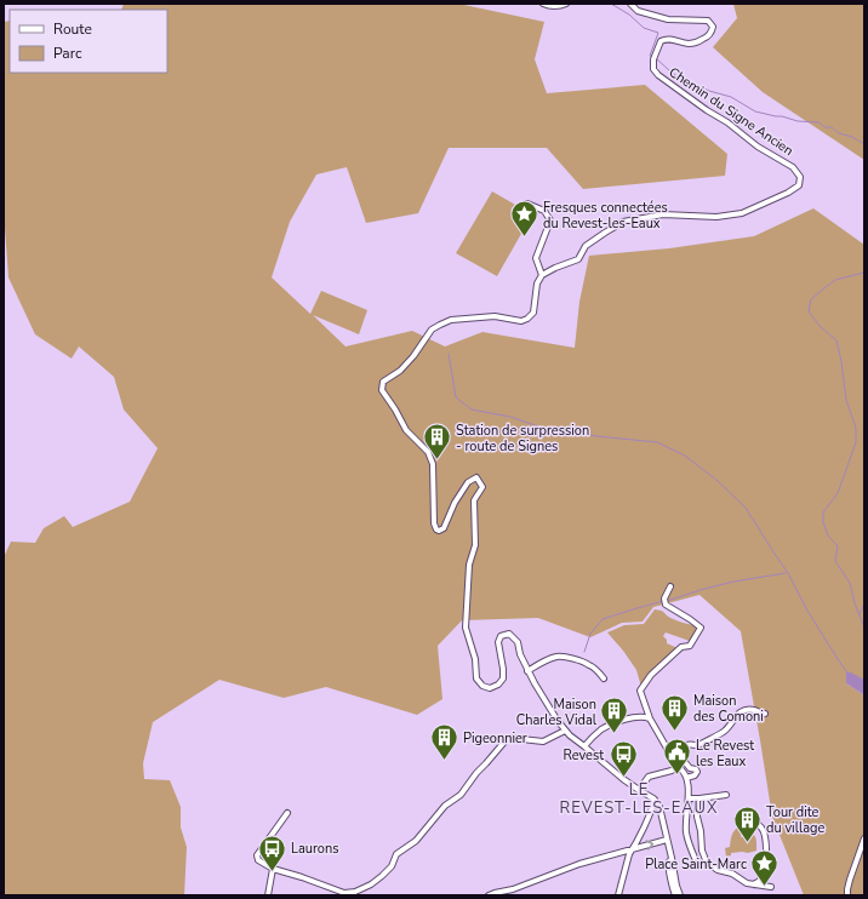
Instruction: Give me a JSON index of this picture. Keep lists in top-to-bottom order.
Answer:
{
  "streets": {
    "street": ["Chemin du Signe Ancien"]
  },
  "districts": ["LE REVEST-LES-EAUX"],
  "places": {
    "place": ["Fresques connectées du Revest-les-Eaux", "Place Saint-Marc"],
    "building": [
      "Station de surpression - route de Signes",
      "Maison des Comoni",
      "Maison Charles Vidal",
      "Pigeonnier",
      "Tour dite du village"
    ],
    "public building": ["Le Revest les Eaux"],
    "bus stop": ["Revest", "Laurons"]
  },
  "legend": ["Route", "Parc"]
}
